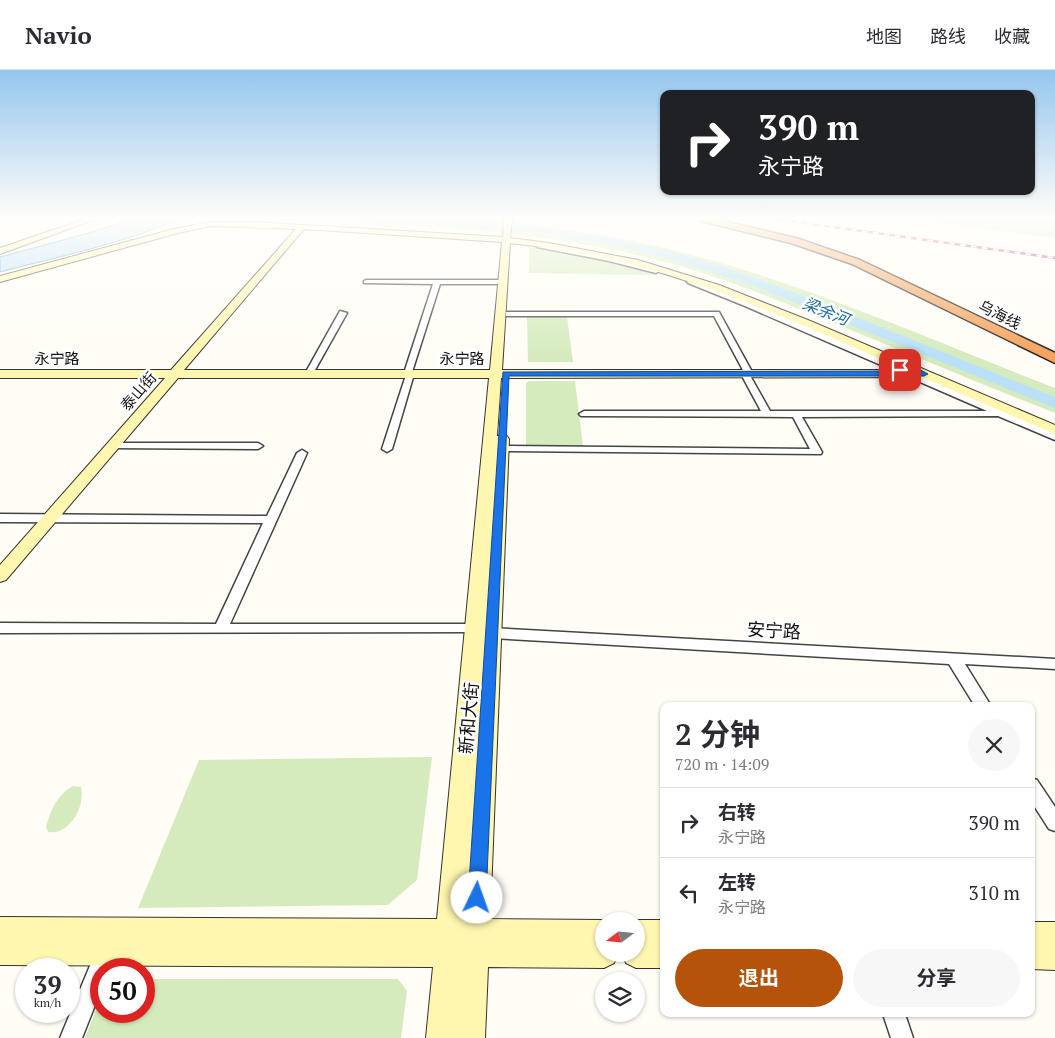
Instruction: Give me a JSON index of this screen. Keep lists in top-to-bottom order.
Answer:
{
  "streets": {
    "highway": ["乌海线"],
    "main road": ["永宁路", "泰山街", "新和大街"],
    "street": ["安宁路"]
  },
  "crossings": [
    ["永宁路", "泰山街"],
    ["永宁路", "新和大街"],
    ["安宁路", "新和大街"]
  ],
  "water": ["梁余河"],
  "north": "left",
  "page": {
    "header": "Navio",
    "nav": ["地图", "路线", "收藏"],
    "turn": ["390 m", "永宁路"],
    "heading": ["2 分钟", "720 m · 14:09"],
    "list": [
      {
        "name": "右转",
        "note": "永宁路",
        "value": "390 m"
      },
      {
        "name": "左转",
        "note": "永宁路",
        "value": "310 m"
      }
    ],
    "buttons": ["退出", "分享"],
    "speed": "39 km/h",
    "limit": "50"
  }
}
